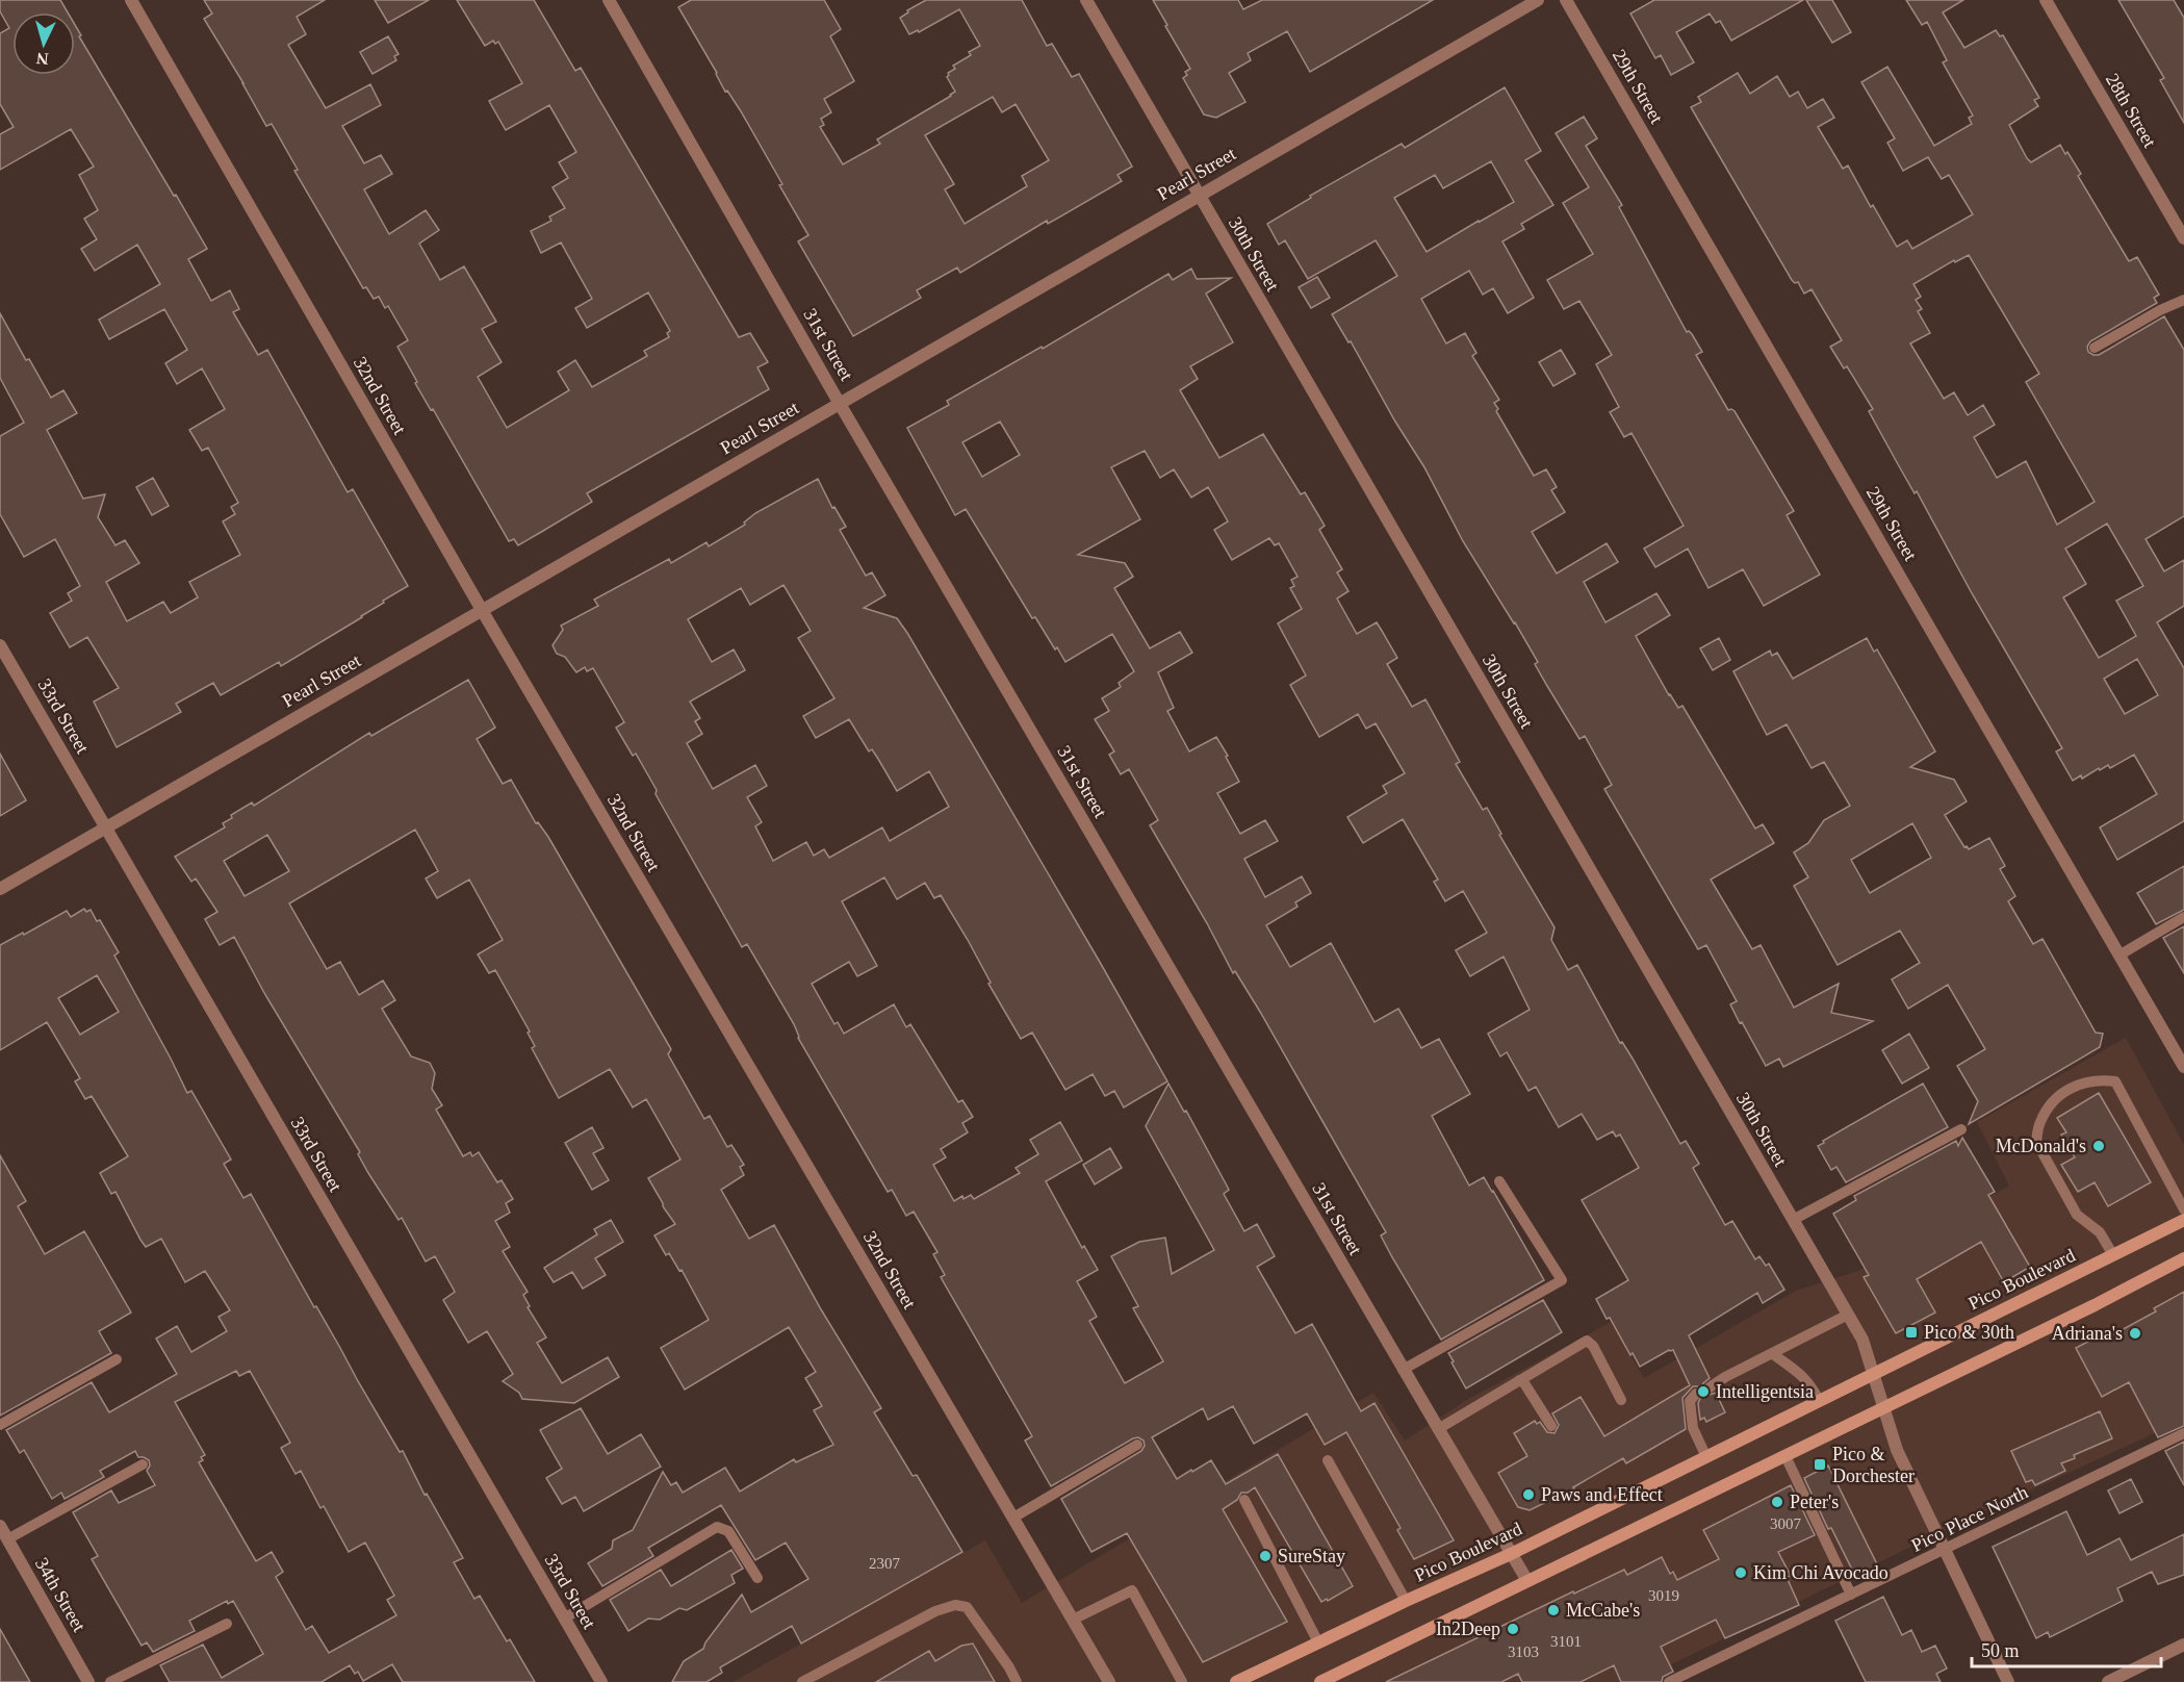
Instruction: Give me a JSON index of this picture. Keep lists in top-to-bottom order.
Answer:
{
  "streets": {
    "main road": ["Pico Boulevard"],
    "street": [
      "29th Street",
      "28th Street",
      "Pearl Street",
      "30th Street",
      "31st Street",
      "32nd Street",
      "33rd Street",
      "34th Street"
    ],
    "lane": ["Pico Place North"]
  },
  "crossings": [
    ["Pearl Street", "30th Street"],
    ["Pearl Street", "31st Street"],
    ["Pearl Street", "32nd Street"],
    ["Pearl Street", "33rd Street"],
    ["30th Street", "Pico Boulevard"],
    ["30th Street", "Pico Place North"],
    ["31st Street", "Pico Boulevard"]
  ],
  "places": {
    "other": [
      "McDonald's",
      "Adriana's",
      "Intelligentsia",
      "Paws and Effect",
      "Peter's",
      "SureStay",
      "Kim Chi Avocado",
      "McCabe's",
      "In2Deep"
    ],
    "transit": ["Pico & 30th", "Pico & Dorchester"]
  },
  "house_numbers": [
    "3007",
    "2307",
    "3019",
    "3101",
    "3103"
  ],
  "scale_bar": "50 m",
  "north": "bottom"
}
